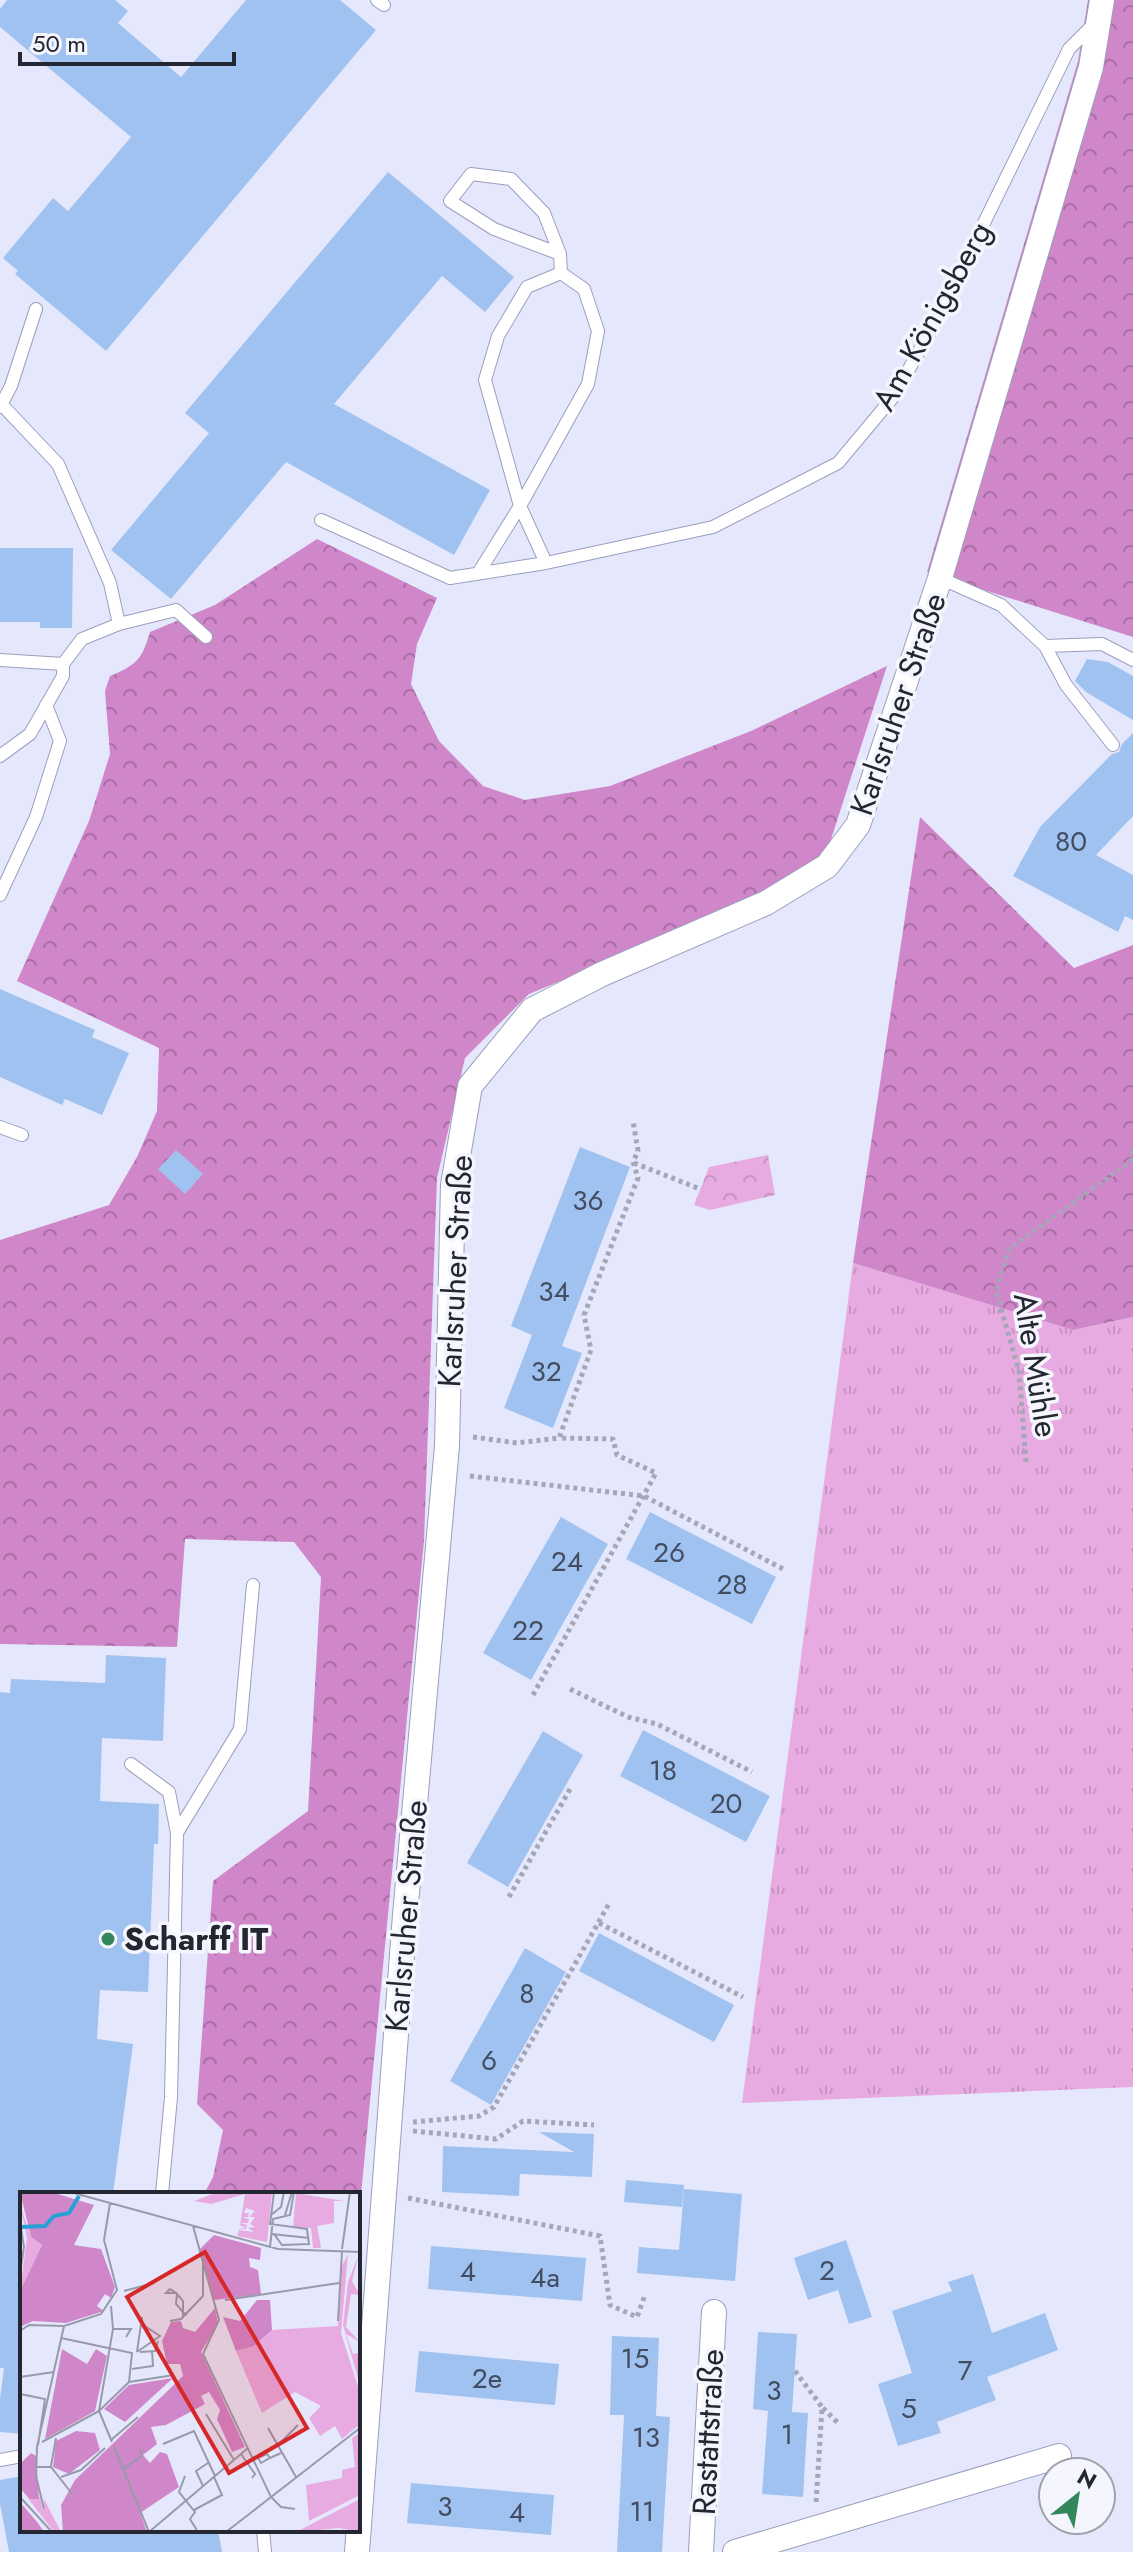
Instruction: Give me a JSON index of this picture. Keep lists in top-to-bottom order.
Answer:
{
  "streets": {
    "street": ["Karlsruher Straße", "Rastattstraße"],
    "lane": ["Am Königsberg"],
    "path": ["Alte Mühle"]
  },
  "crossings": [
    ["Am Königsberg", "Karlsruher Straße"]
  ],
  "places": ["Scharff IT"],
  "house_numbers": [
    "80",
    "36",
    "34",
    "32",
    "26",
    "24",
    "28",
    "22",
    "18",
    "20",
    "8",
    "6",
    "2",
    "4",
    "4a",
    "15",
    "7",
    "2e",
    "3",
    "5",
    "1",
    "13",
    "3",
    "11",
    "4"
  ],
  "scale_bar": "50 m",
  "north": "top right"
}
